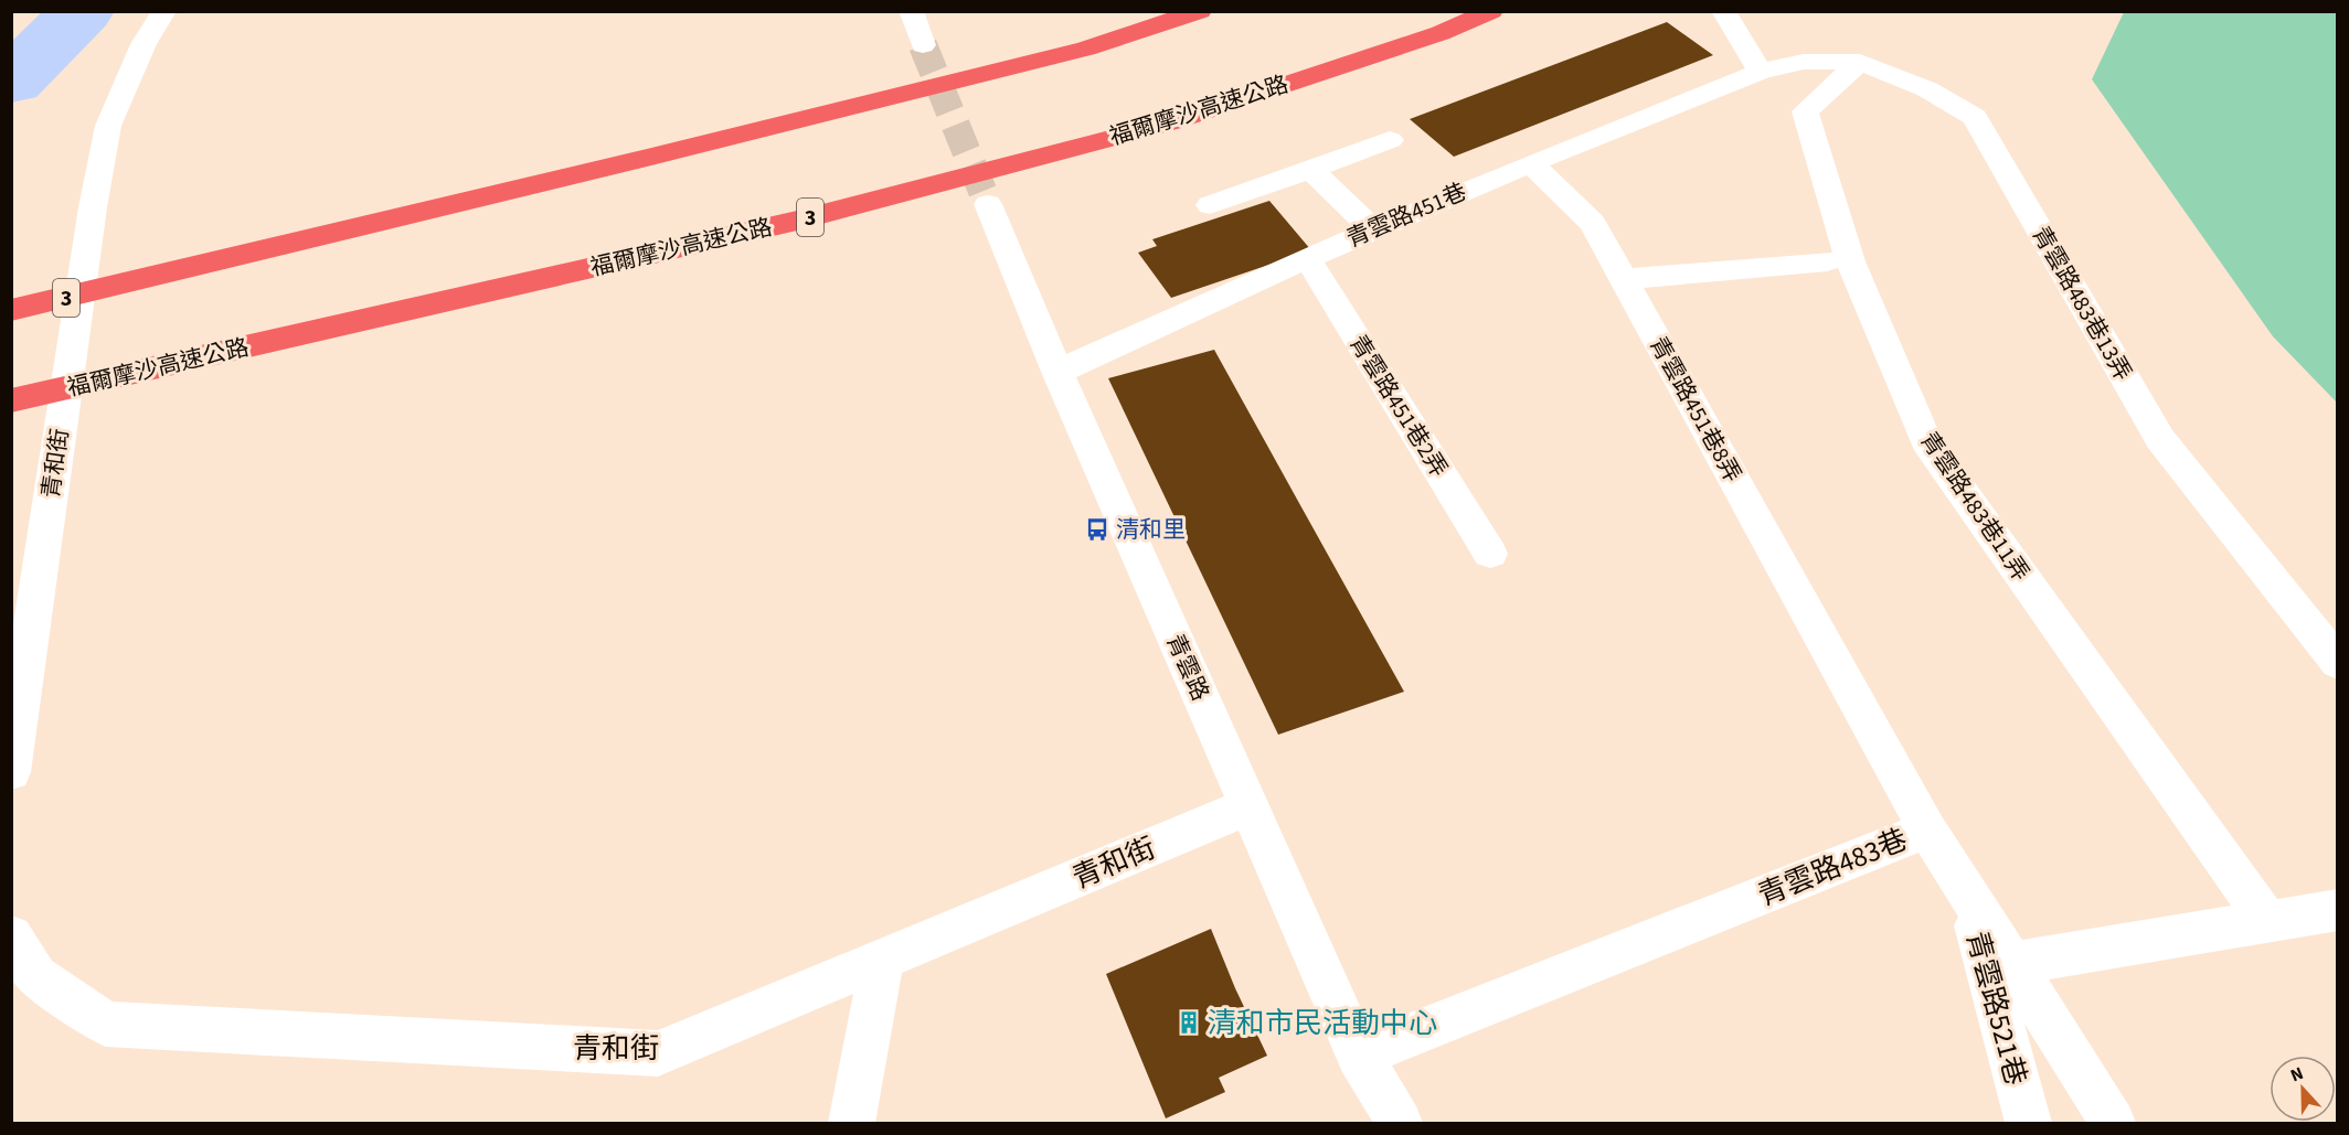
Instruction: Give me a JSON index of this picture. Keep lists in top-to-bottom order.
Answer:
{
  "streets": {
    "highway": ["福爾摩沙高速公路", "3"],
    "street": [
      "青雲路451巷",
      "青雲路483巷13弄",
      "青雲路451巷2弄",
      "青雲路451巷8弄",
      "青和街",
      "青雲路483巷11弄",
      "青雲路",
      "青雲路483巷",
      "青雲路521巷"
    ]
  },
  "crossings": [
    ["青雲路451巷", "青雲路483巷13弄"],
    ["青雲路451巷", "青雲路451巷2弄"],
    ["青雲路451巷", "青雲路451巷8弄"],
    ["青雲路451巷", "青雲路"],
    ["青雲路483巷13弄", "青雲路483巷11弄"],
    ["青雲路451巷8弄", "青雲路483巷"],
    ["青和街", "青雲路"],
    ["青雲路", "青雲路483巷"],
    ["青雲路483巷", "青雲路521巷"]
  ],
  "places": {
    "bus stop": ["清和里"],
    "building": ["清和市民活動中心"]
  },
  "north": "top"
}
